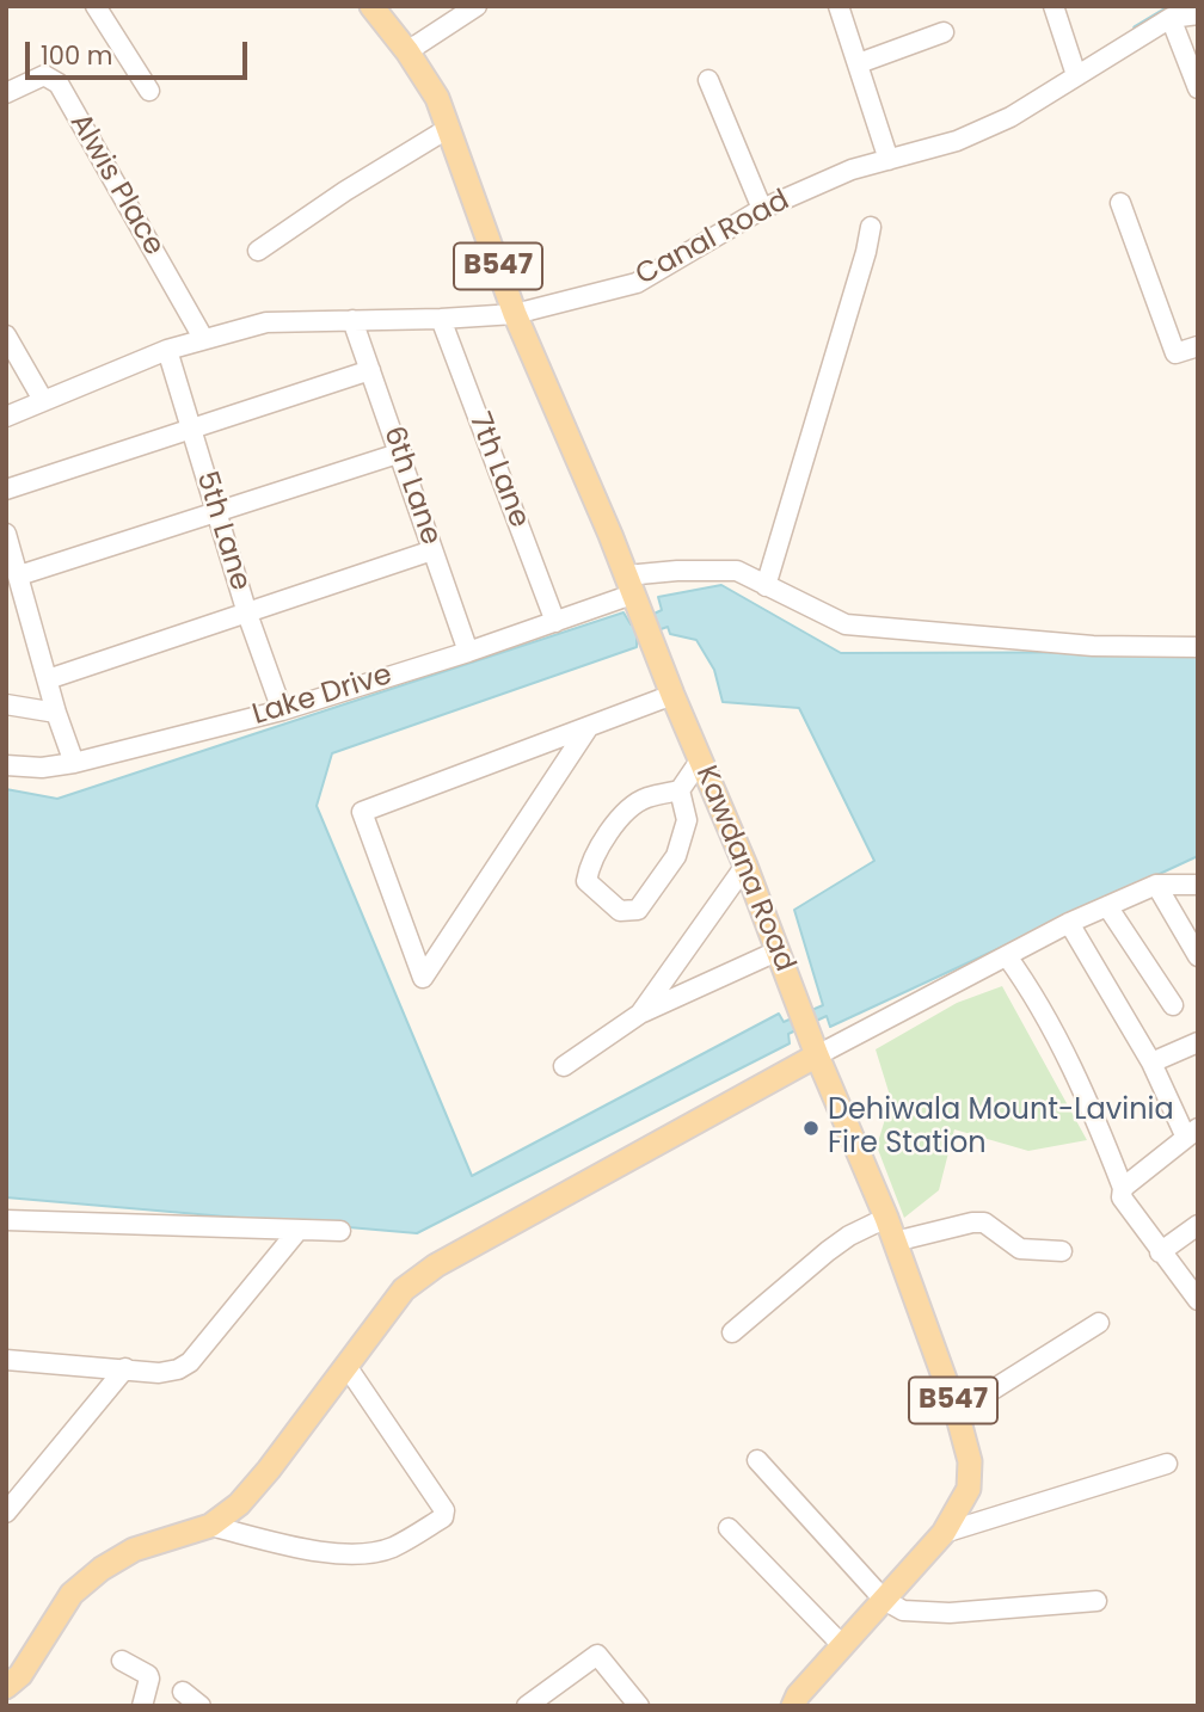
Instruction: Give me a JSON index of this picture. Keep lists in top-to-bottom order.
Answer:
{
  "streets": {
    "main road": ["B547", "Kawdana Road"],
    "street": [
      "Alwis Place",
      "Canal Road",
      "7th Lane",
      "6th Lane",
      "5th Lane",
      "Lake Drive"
    ]
  },
  "crossings": [
    ["Alwis Place", "Canal Road"],
    ["Canal Road", "7th Lane"],
    ["Canal Road", "6th Lane"],
    ["Canal Road", "5th Lane"],
    ["Canal Road", "Kawdana Road"],
    ["7th Lane", "Lake Drive"],
    ["6th Lane", "Lake Drive"],
    ["5th Lane", "Lake Drive"],
    ["Lake Drive", "Kawdana Road"]
  ],
  "places": ["Dehiwala Mount-Lavinia Fire Station"],
  "scale_bar": "100 m"
}
